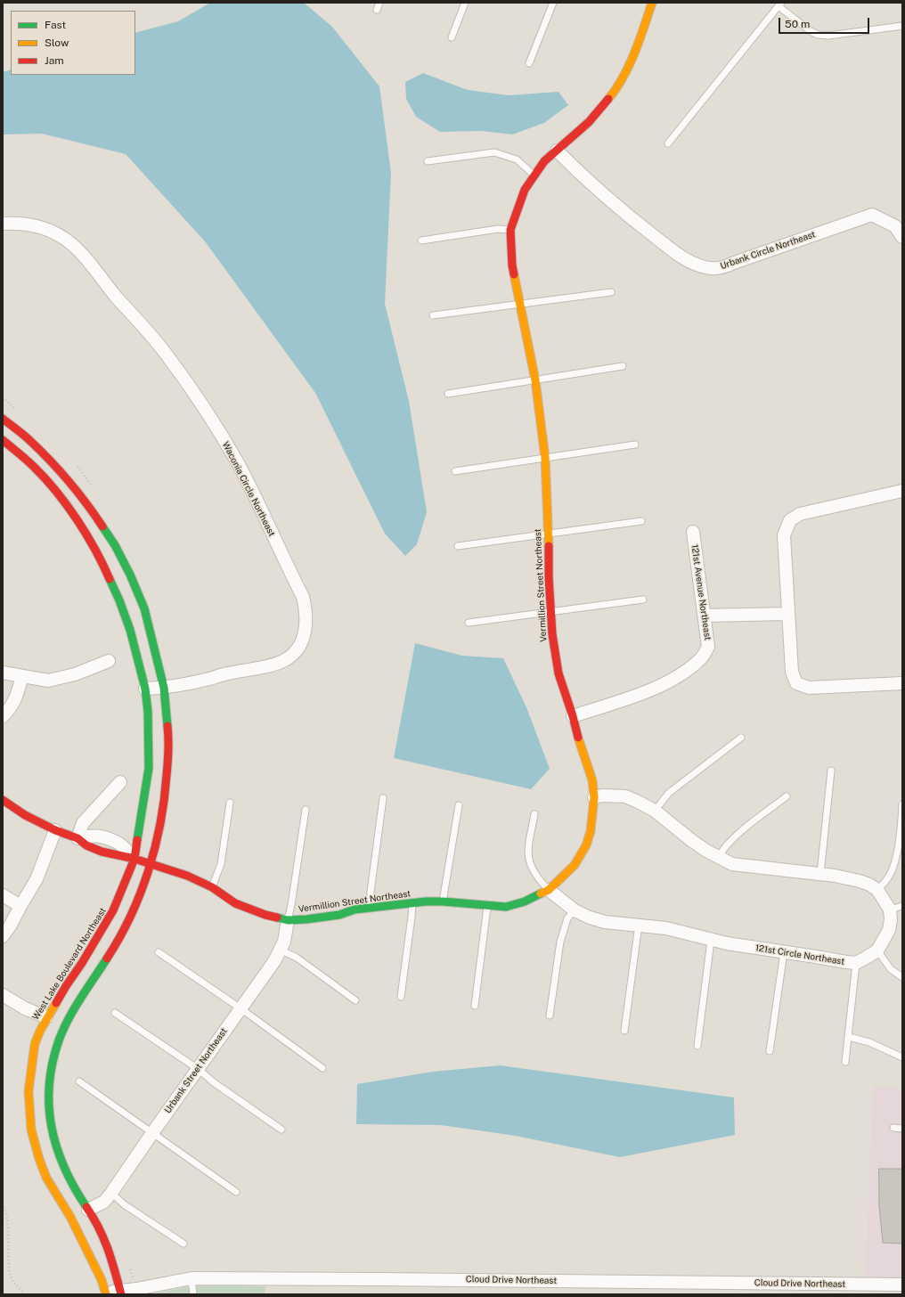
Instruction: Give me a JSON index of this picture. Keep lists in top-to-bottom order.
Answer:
{
  "streets": {
    "street": [
      "Urbank Circle Northeast",
      "Waconia Circle Northeast",
      "Vermillion Street Northeast",
      "121st Avenue Northeast",
      "121st Circle Northeast",
      "West Lake Boulevard Northeast",
      "Urbank Street Northeast",
      "Cloud Drive Northeast"
    ]
  },
  "crossings": [
    ["Urbank Circle Northeast", "Vermillion Street Northeast"],
    ["Waconia Circle Northeast", "West Lake Boulevard Northeast"],
    ["Vermillion Street Northeast", "121st Avenue Northeast"],
    ["Vermillion Street Northeast", "121st Circle Northeast"],
    ["Vermillion Street Northeast", "West Lake Boulevard Northeast"],
    ["Vermillion Street Northeast", "Urbank Street Northeast"],
    ["West Lake Boulevard Northeast", "Cloud Drive Northeast"]
  ],
  "legend": ["Fast", "Slow", "Jam"],
  "scale_bar": "50 m"
}
